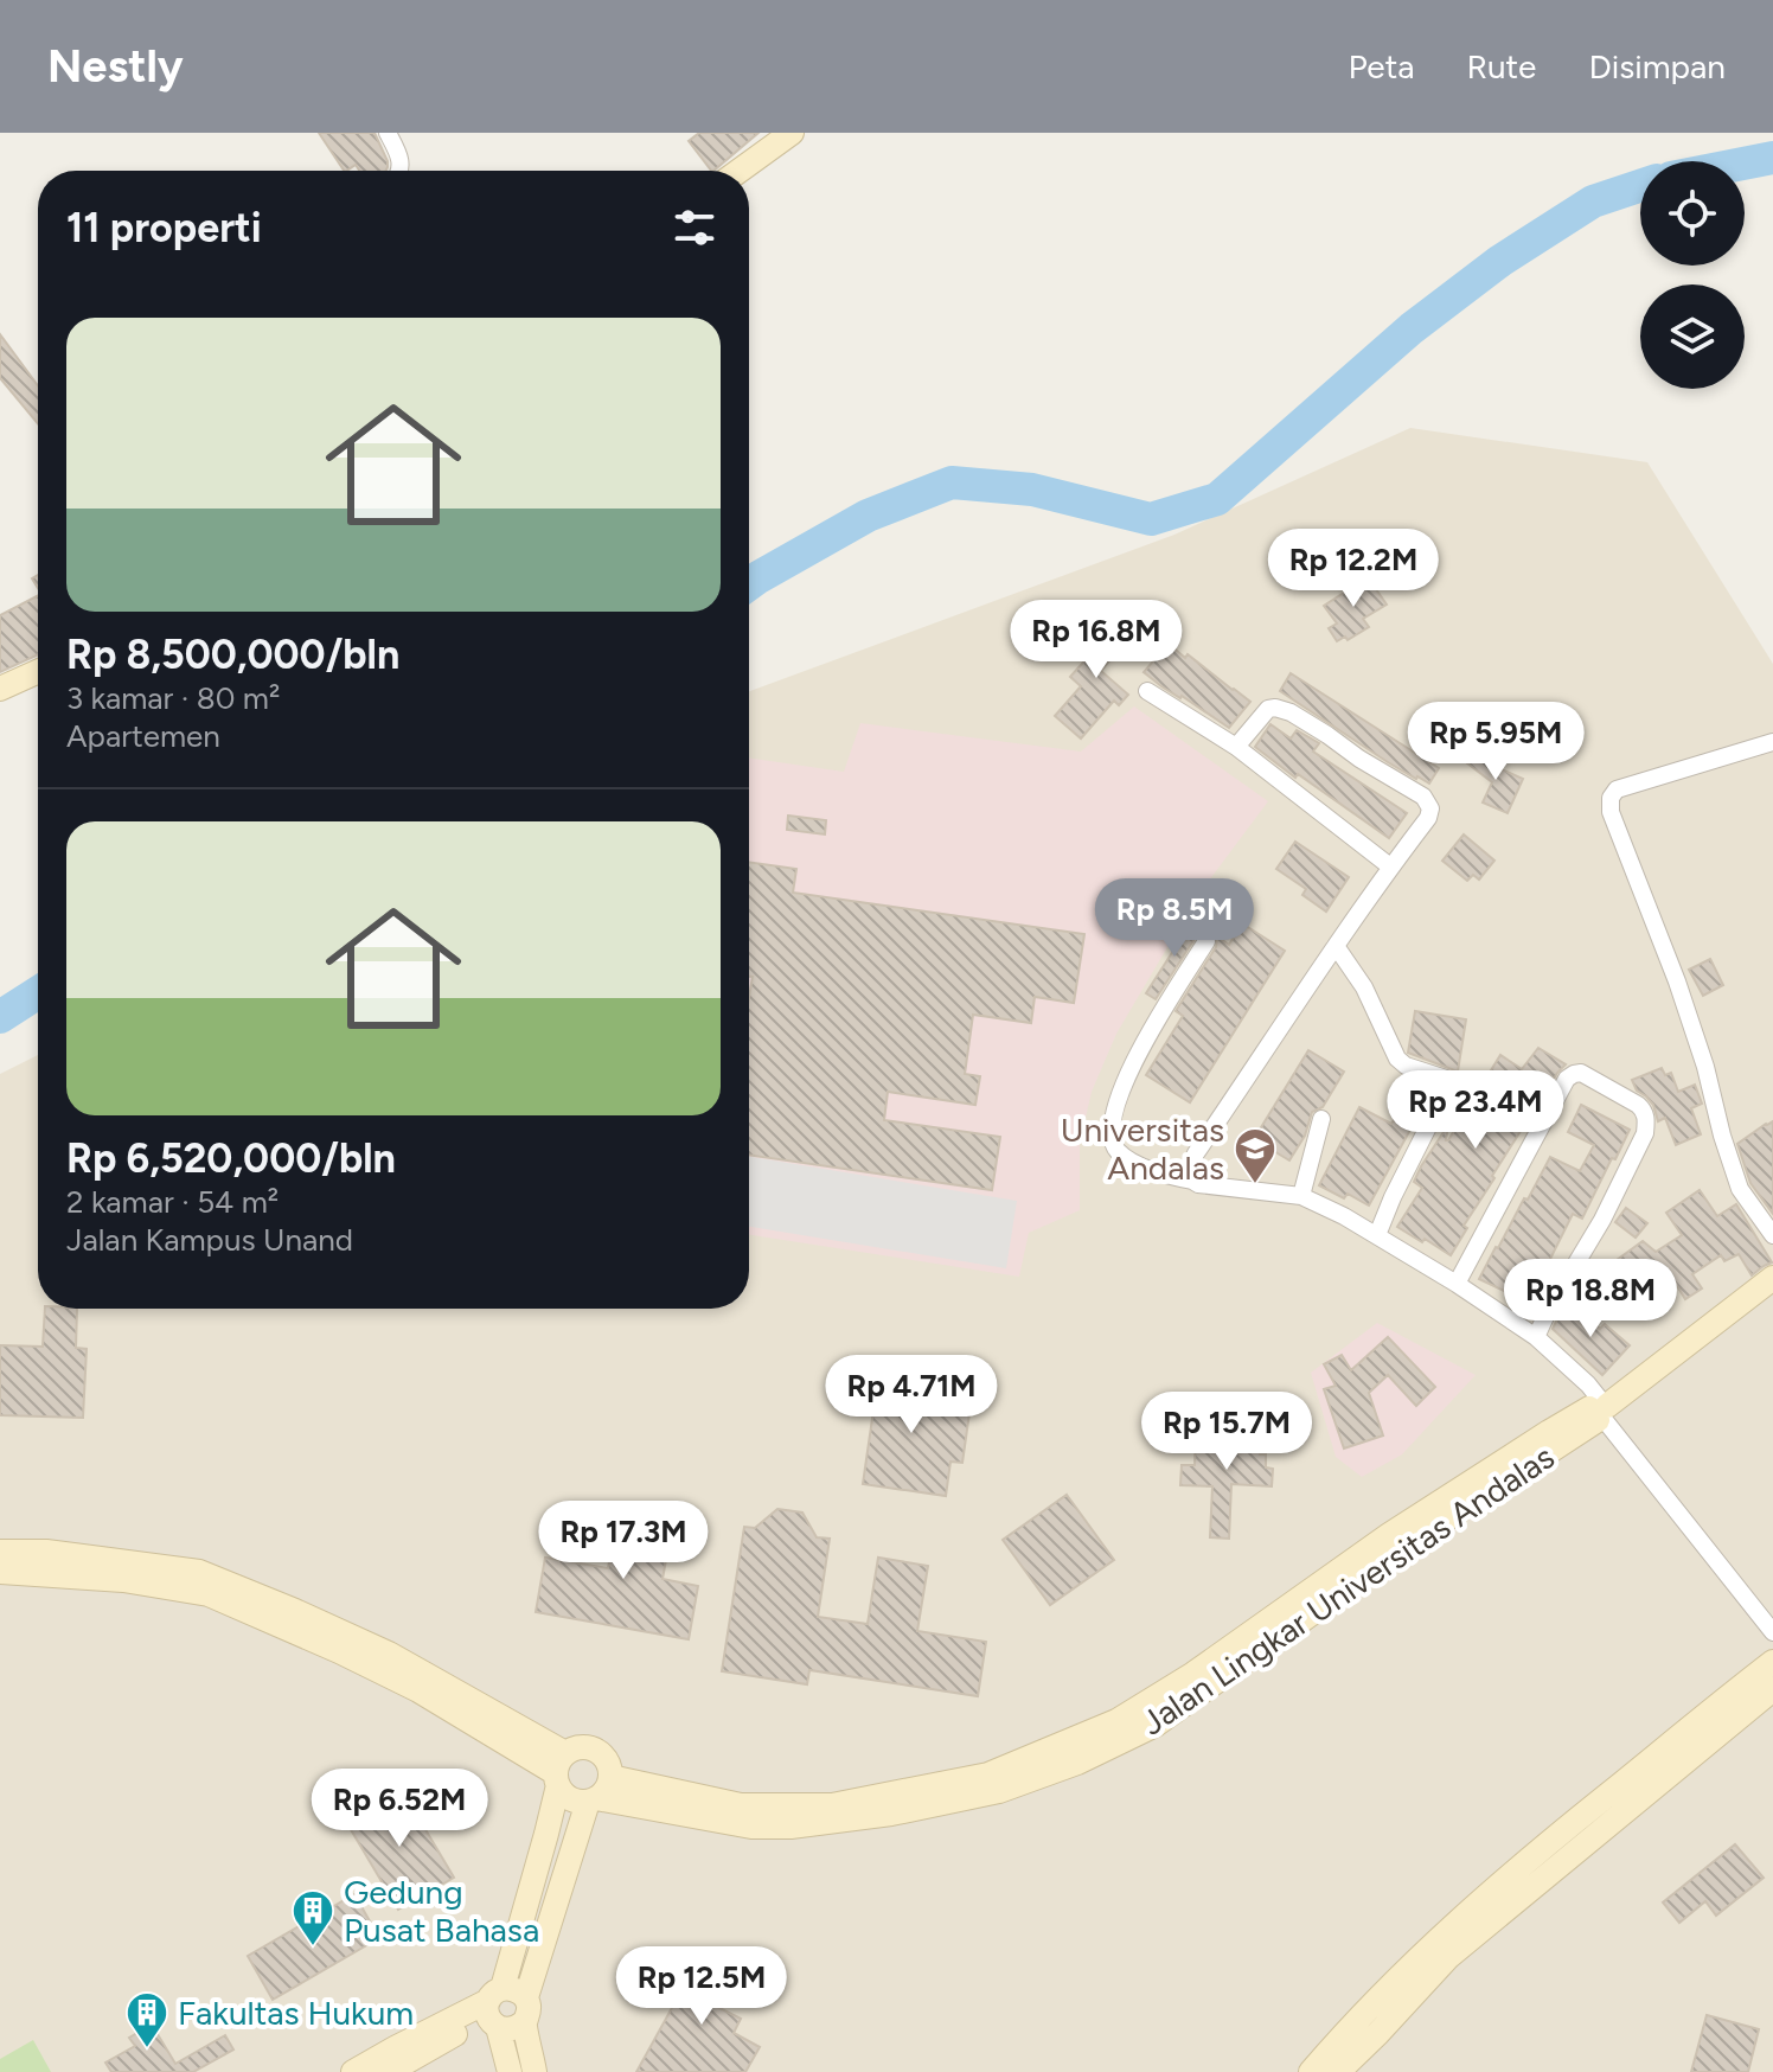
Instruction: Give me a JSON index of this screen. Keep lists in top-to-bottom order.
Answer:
{
  "streets": {
    "street": ["Jalan Lingkar Universitas Andalas"]
  },
  "places": {
    "school or university": ["Universitas Andalas"],
    "building": ["Gedung Pusat Bahasa", "Fakultas Hukum"]
  },
  "page": {
    "header": "Nestly",
    "nav": ["Peta", "Rute", "Disimpan"],
    "heading": "11 properti",
    "list": [
      {
        "name": "Rp 8,500,000/bln",
        "note": "3 kamar · 80 m² · Apartemen"
      },
      {
        "name": "Rp 6,520,000/bln",
        "note": "2 kamar · 54 m² · Jalan Kampus Unand"
      }
    ],
    "price": [
      "Rp 12.2M",
      "Rp 16.8M",
      "Rp 5.95M",
      "Rp 8.5M",
      "Rp 23.4M",
      "Rp 18.8M",
      "Rp 4.71M",
      "Rp 15.7M",
      "Rp 17.3M",
      "Rp 6.52M",
      "Rp 12.5M"
    ]
  }
}
